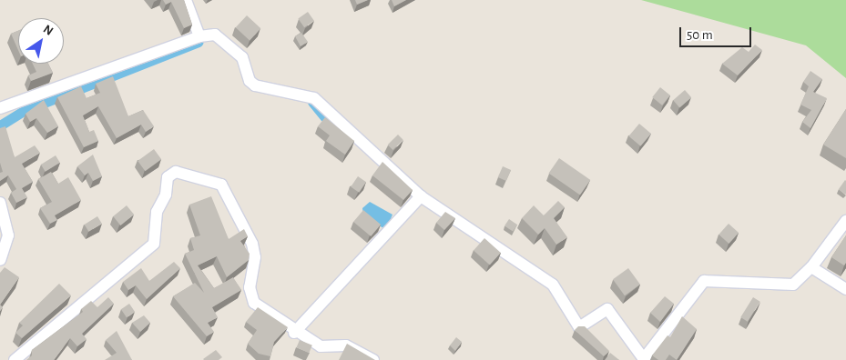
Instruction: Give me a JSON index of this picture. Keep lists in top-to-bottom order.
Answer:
{
  "scale_bar": "50 m",
  "north": "top right"
}
